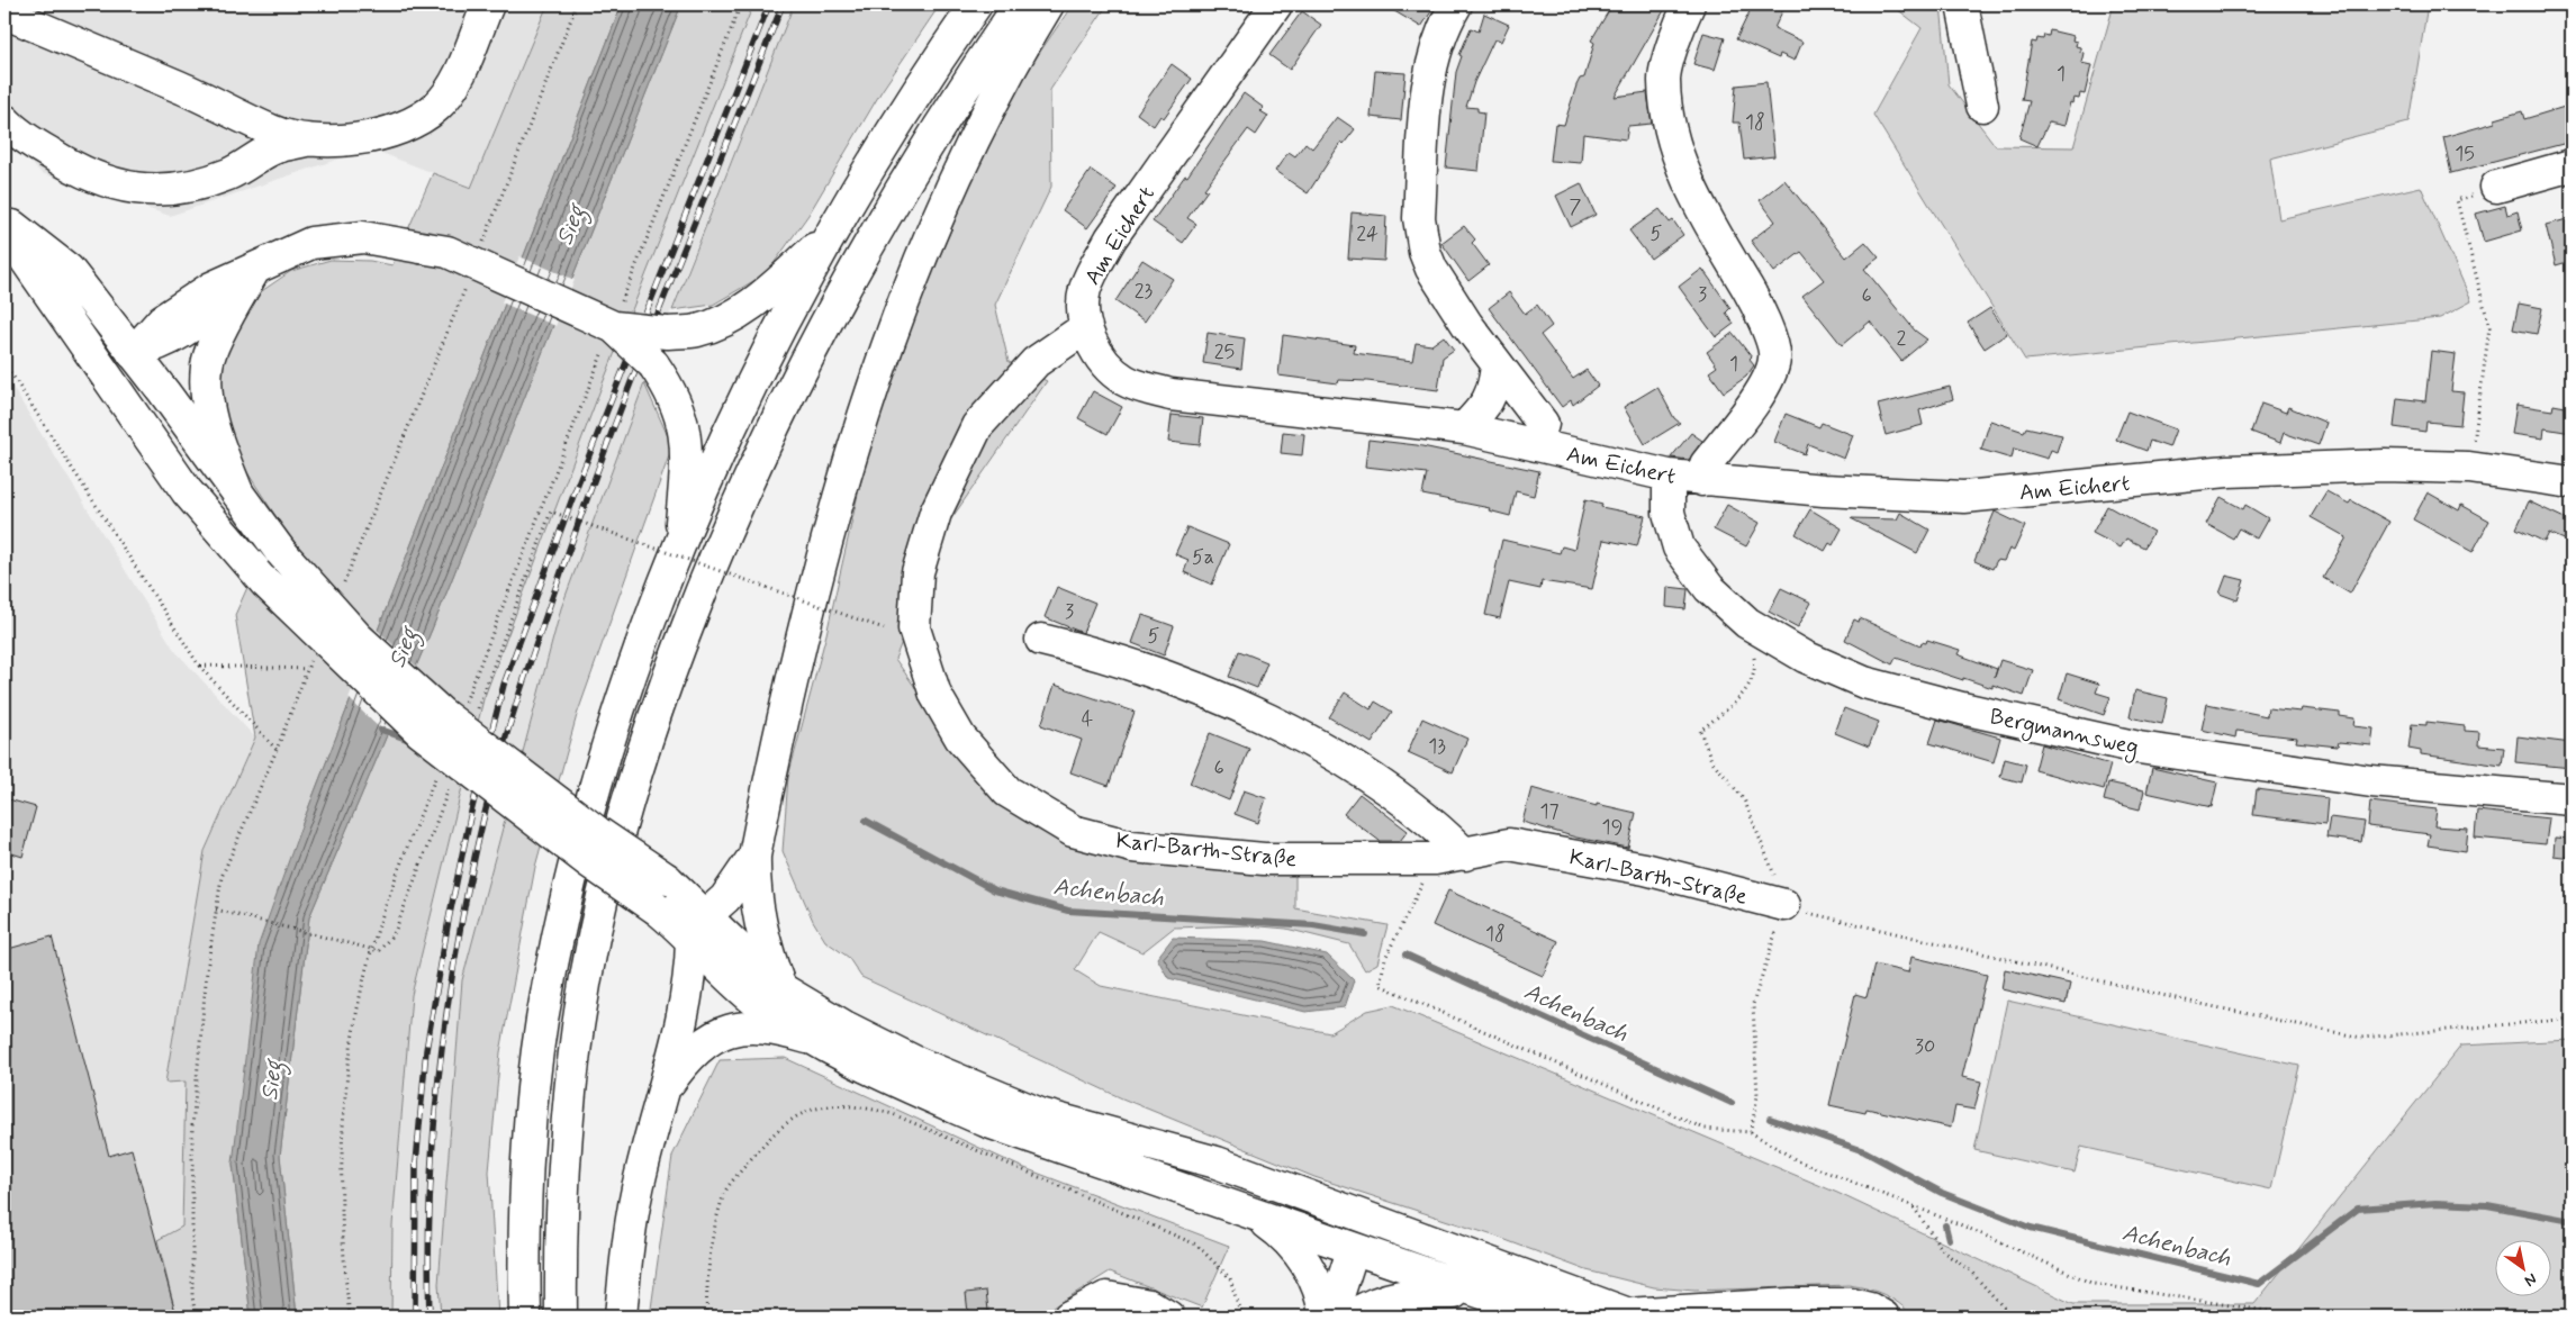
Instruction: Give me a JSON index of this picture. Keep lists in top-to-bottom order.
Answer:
{
  "streets": {
    "main road": ["Am Eichert", "Bergmannsweg", "Karl-Barth-Straße"]
  },
  "crossings": [
    ["Am Eichert", "Bergmannsweg"],
    ["Am Eichert", "Karl-Barth-Straße"]
  ],
  "water": ["Sieg", "Achenbach"],
  "house_numbers": [
    "1",
    "18",
    "15",
    "7",
    "24",
    "5",
    "23",
    "3",
    "6",
    "2",
    "25",
    "1",
    "5a",
    "3",
    "5",
    "4",
    "13",
    "6",
    "17",
    "19",
    "18",
    "30"
  ],
  "north": "bottom right"
}
